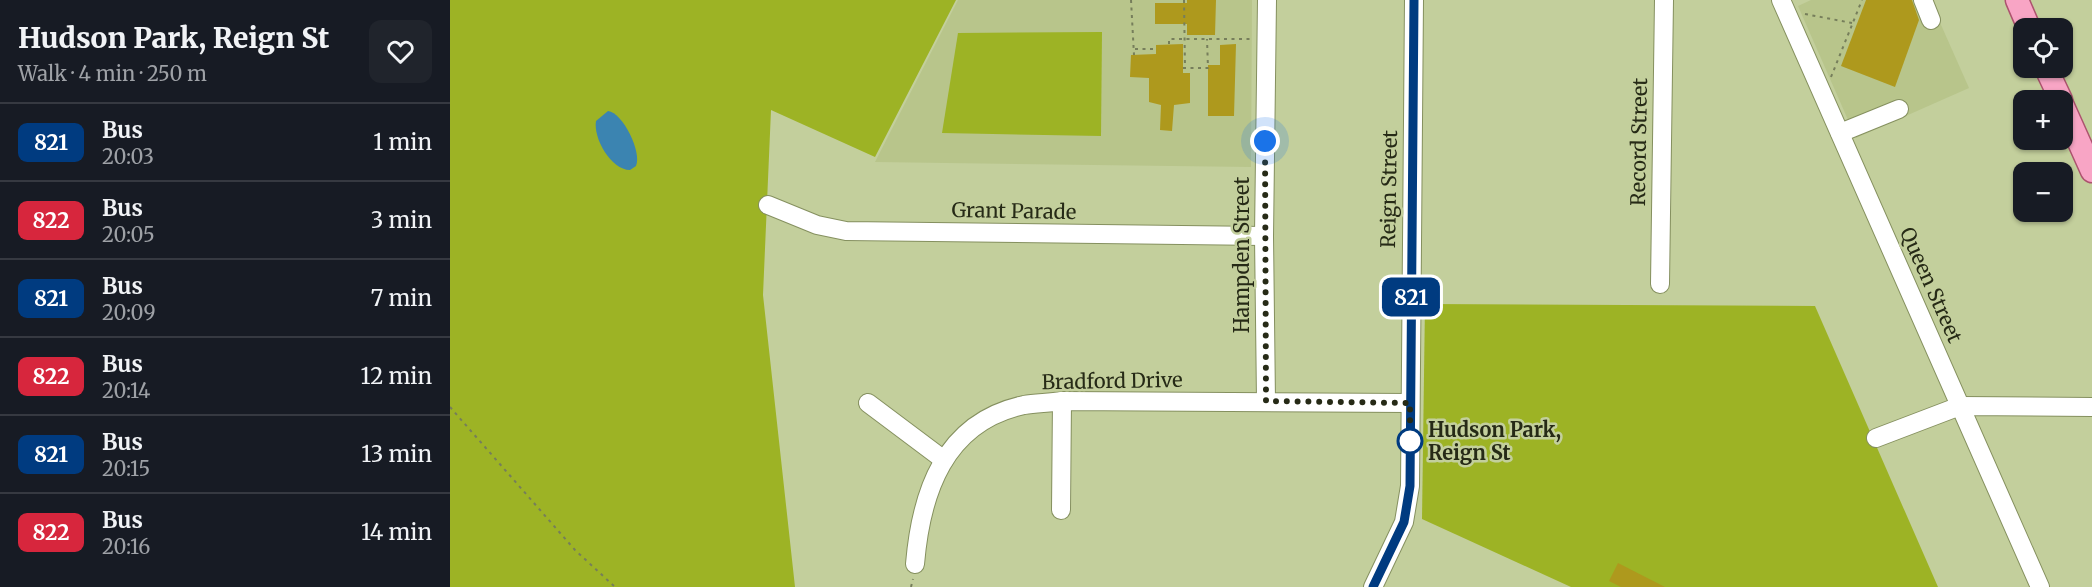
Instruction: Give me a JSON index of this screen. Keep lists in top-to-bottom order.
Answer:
{
  "streets": {
    "street": [
      "Record Street",
      "Reign Street",
      "Grant Parade",
      "Hampden Street",
      "Queen Street",
      "Bradford Drive"
    ]
  },
  "crossings": [
    ["Reign Street", "Bradford Drive"],
    ["Grant Parade", "Hampden Street"],
    ["Hampden Street", "Bradford Drive"]
  ],
  "places": ["Hudson Park, Reign St"],
  "lines": ["bus line 821"],
  "page": {
    "heading": ["Hudson Park, Reign St", "Walk · 4 min · 250 m"],
    "on_map": "821",
    "map_buttons": ["+", "−"],
    "list": [
      {
        "mark": "821",
        "name": "Bus",
        "note": "20:03",
        "value": "1 min"
      },
      {
        "mark": "822",
        "name": "Bus",
        "note": "20:05",
        "value": "3 min"
      },
      {
        "mark": "821",
        "name": "Bus",
        "note": "20:09",
        "value": "7 min"
      },
      {
        "mark": "822",
        "name": "Bus",
        "note": "20:14",
        "value": "12 min"
      },
      {
        "mark": "821",
        "name": "Bus",
        "note": "20:15",
        "value": "13 min"
      },
      {
        "mark": "822",
        "name": "Bus",
        "note": "20:16",
        "value": "14 min"
      }
    ]
  }
}
